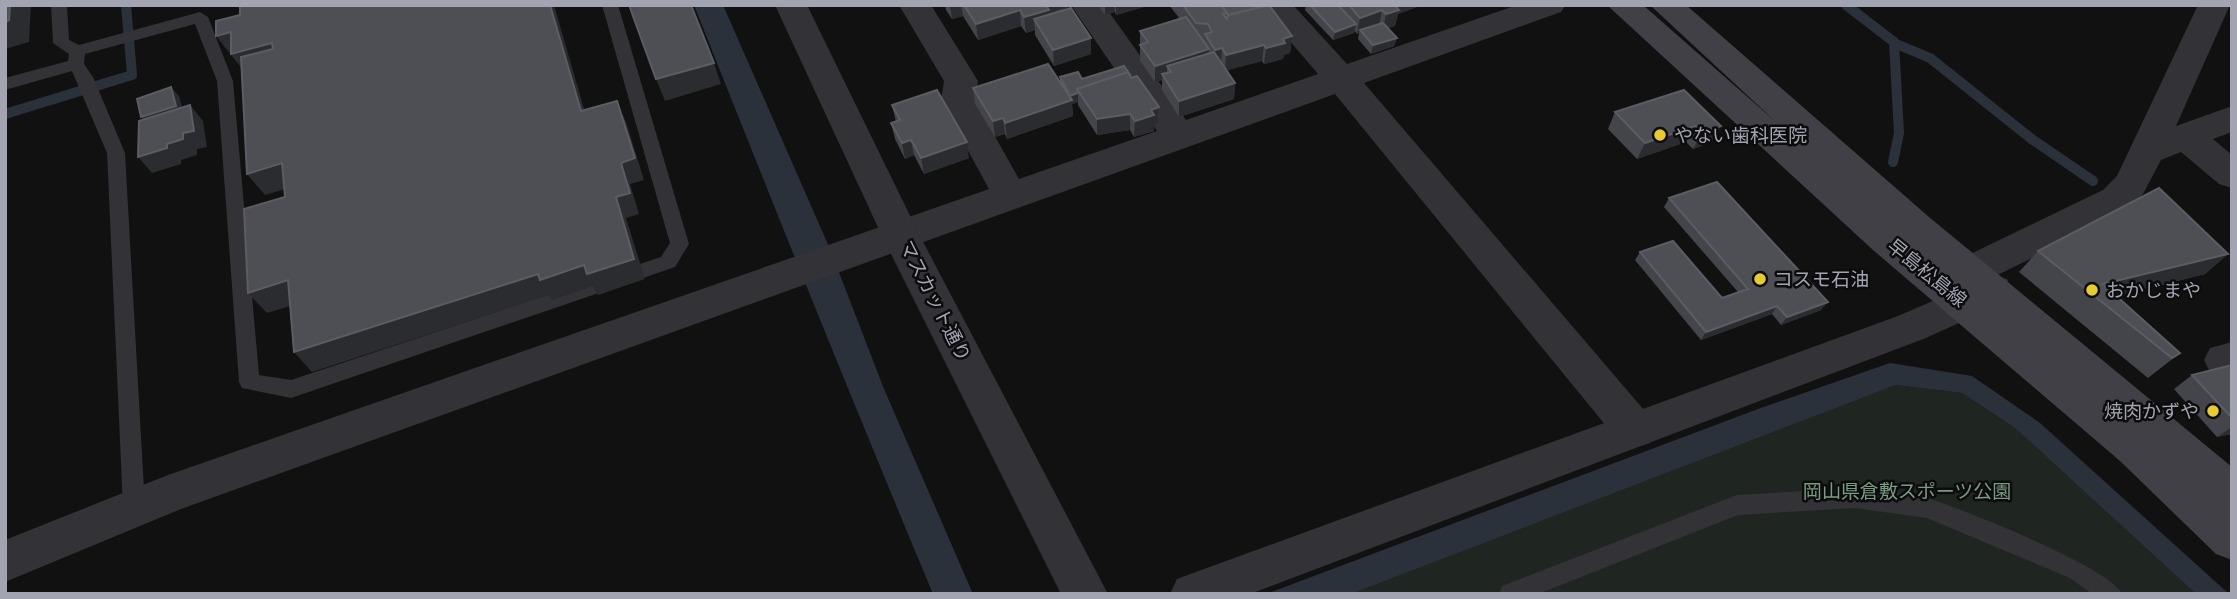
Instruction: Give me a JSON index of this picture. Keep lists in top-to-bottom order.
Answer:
{
  "streets": {
    "main road": ["早島松島線"],
    "street": ["マスカット通り"]
  },
  "parks": ["岡山県倉敷スポーツ公園"],
  "places": [
    "やない歯科医院",
    "コスモ石油",
    "おかじまや",
    "焼肉かずや"
  ]
}
